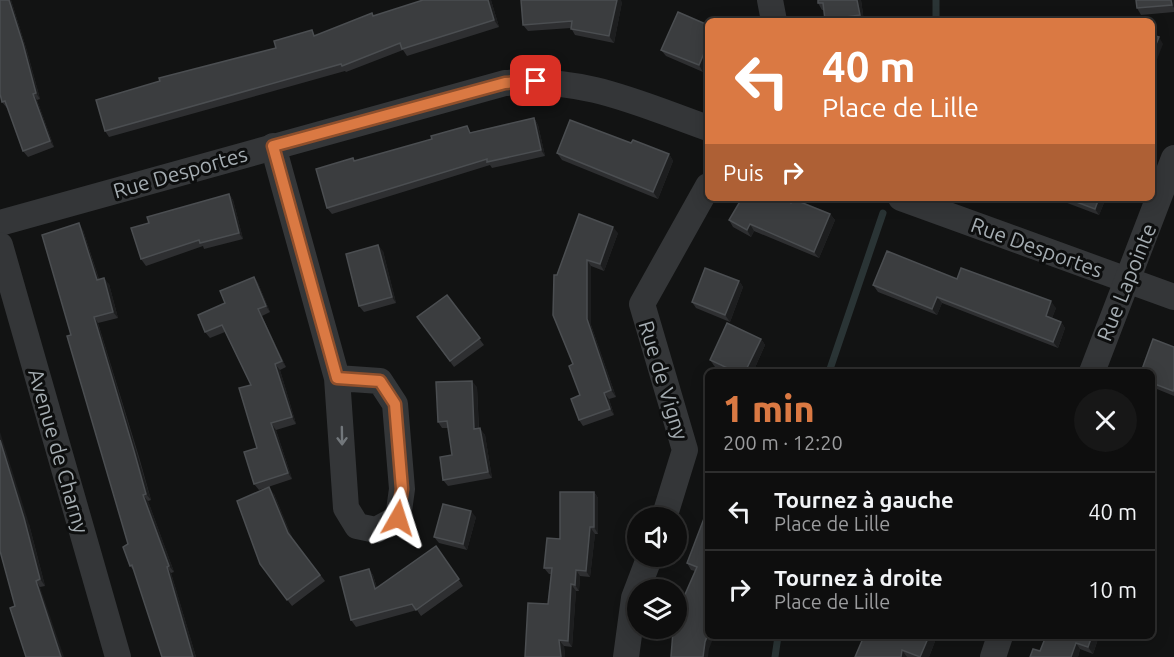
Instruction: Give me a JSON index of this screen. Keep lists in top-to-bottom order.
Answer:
{
  "streets": {
    "street": [
      "Rue Desportes",
      "Rue Lapointe",
      "Rue de Vigny",
      "Avenue de Charny"
    ]
  },
  "crossings": [
    ["Rue Desportes", "Rue Lapointe"]
  ],
  "page": {
    "turn": ["40 m", "Place de Lille"],
    "then": "Puis",
    "heading": ["1 min", "200 m · 12:20"],
    "list": [
      {
        "name": "Tournez à gauche",
        "note": "Place de Lille",
        "value": "40 m"
      },
      {
        "name": "Tournez à droite",
        "note": "Place de Lille",
        "value": "10 m"
      }
    ]
  }
}
